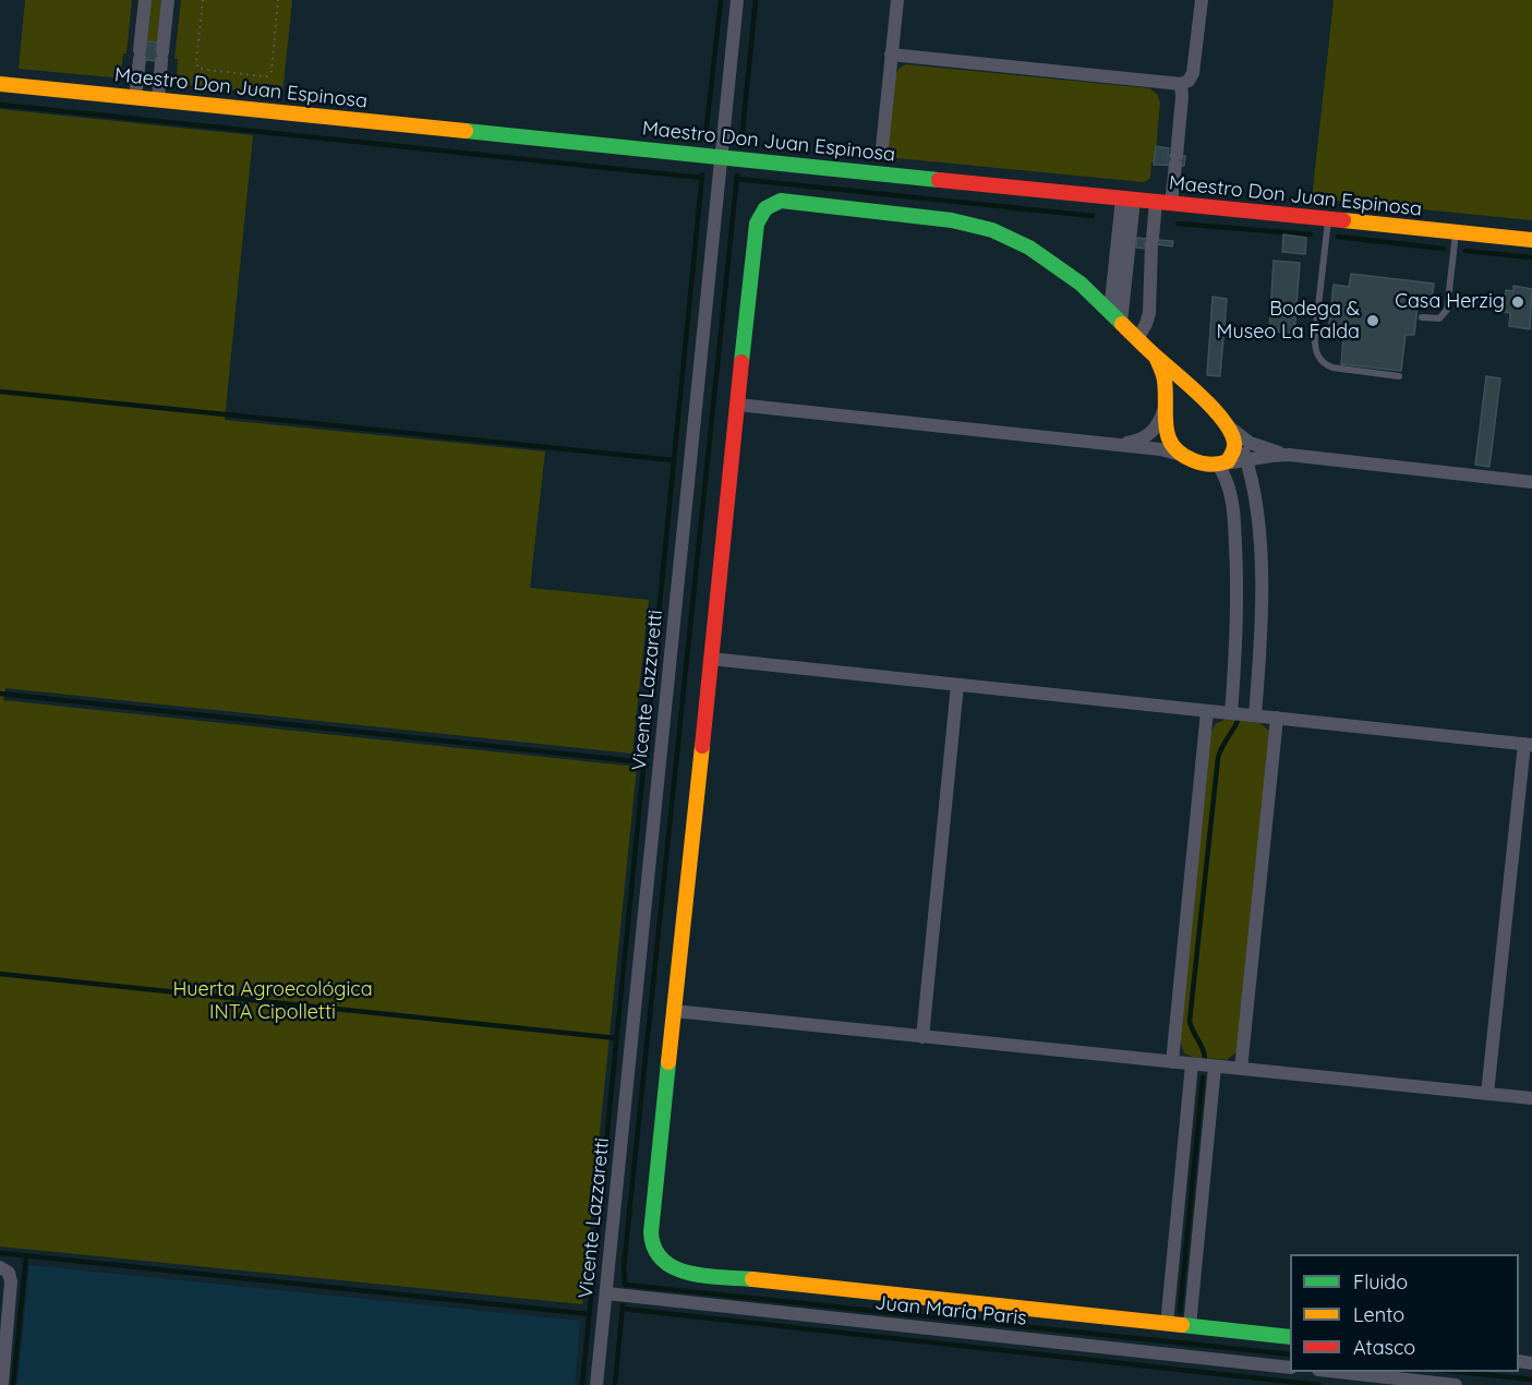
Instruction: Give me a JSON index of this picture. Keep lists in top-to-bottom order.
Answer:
{
  "streets": {
    "street": ["Maestro Don Juan Espinosa", "Vicente Lazzaretti", "Juan María Paris"]
  },
  "crossings": [
    ["Maestro Don Juan Espinosa", "Vicente Lazzaretti"],
    ["Vicente Lazzaretti", "Juan María Paris"]
  ],
  "parks": ["Huerta Agroecológica INTA Cipolletti"],
  "places": ["Casa Herzig", "Bodega & Museo La Falda"],
  "legend": ["Fluido", "Lento", "Atasco"]
}
